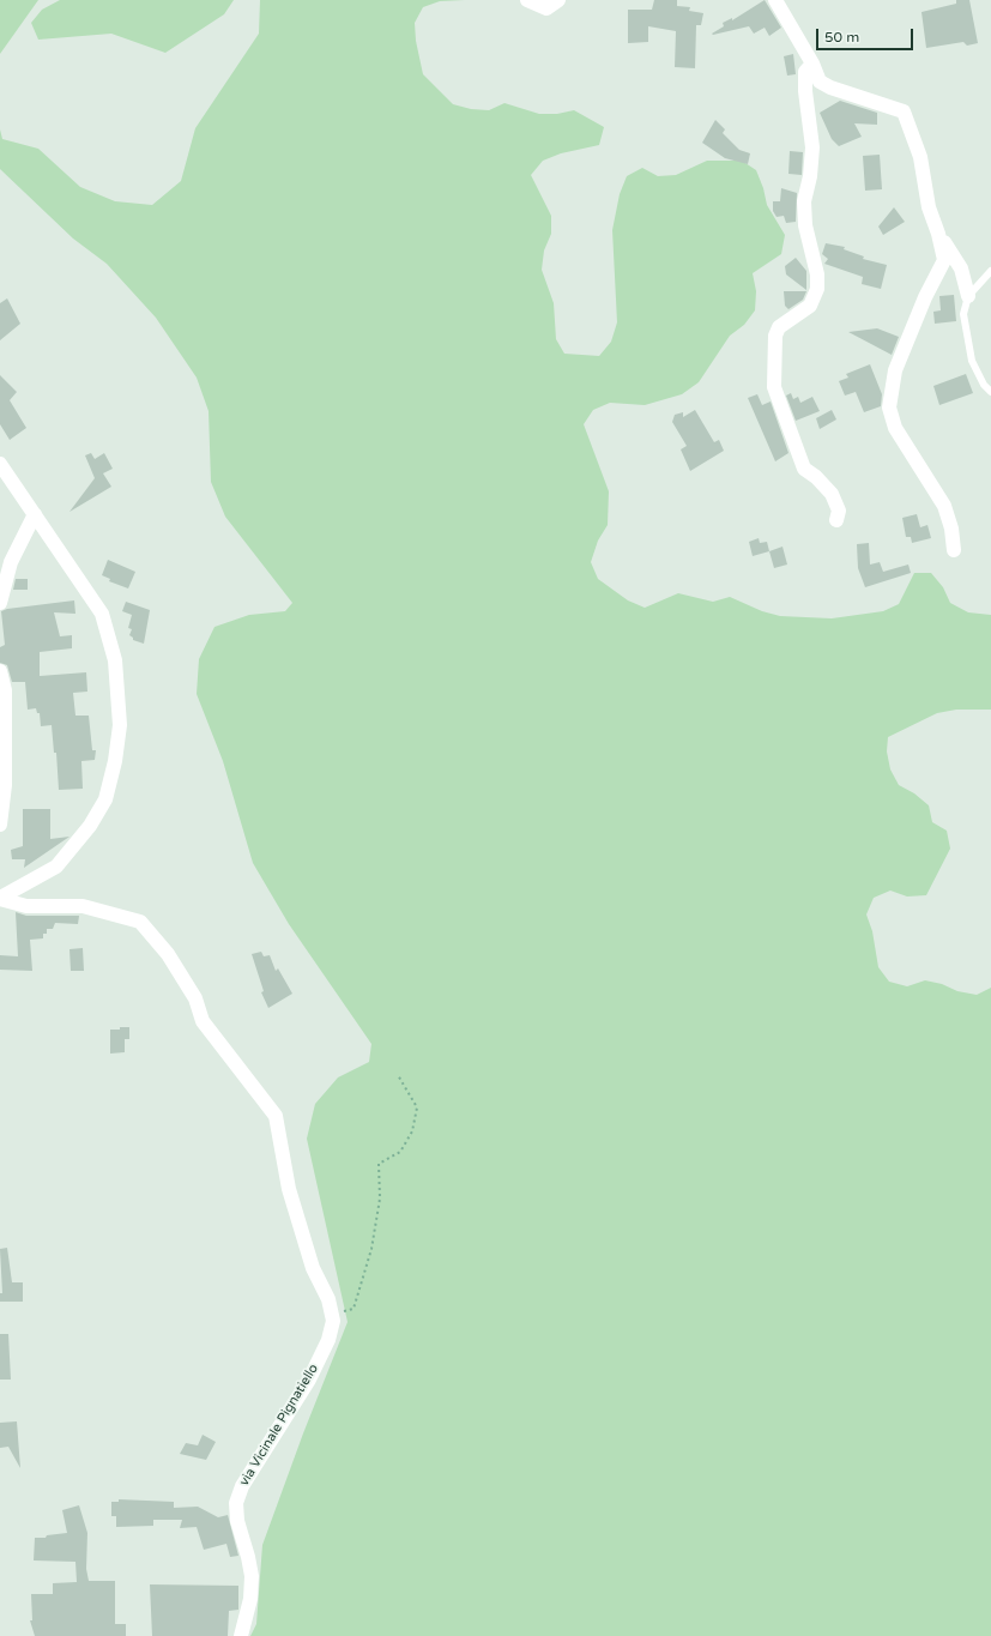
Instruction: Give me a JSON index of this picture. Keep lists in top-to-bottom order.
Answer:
{
  "streets": {
    "street": ["via Vicinale Pignatiello"]
  },
  "scale_bar": "50 m"
}
